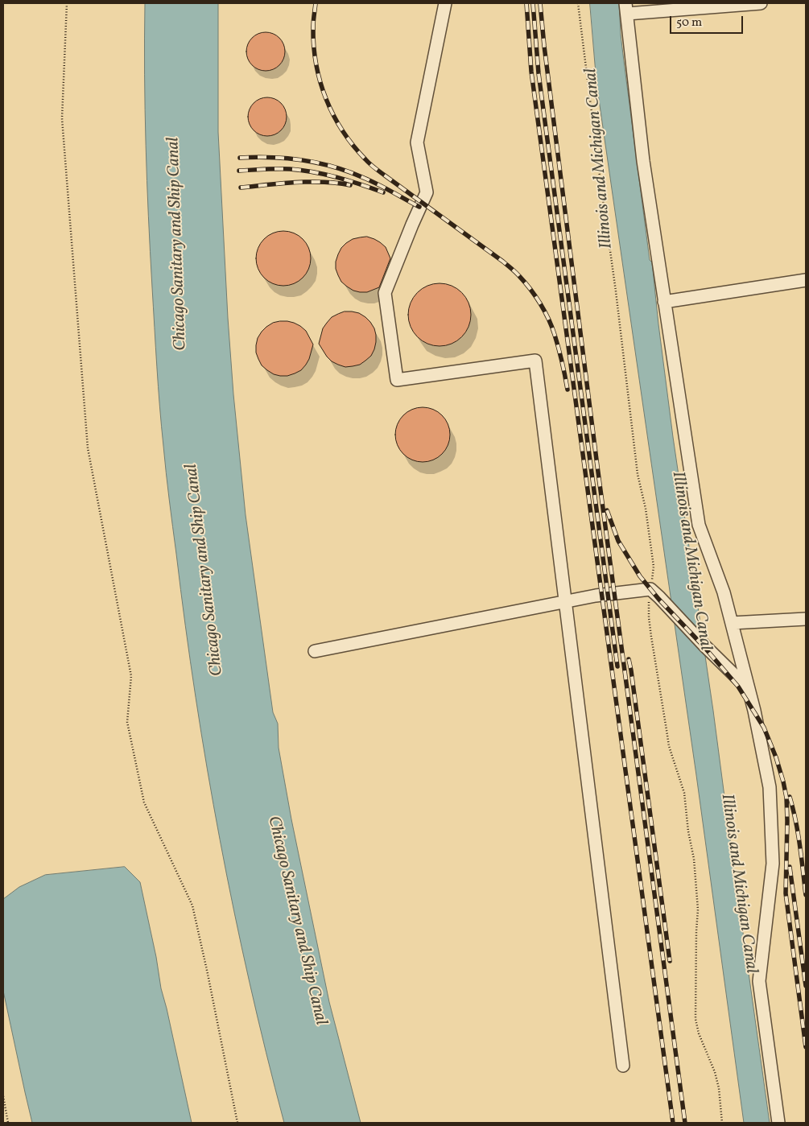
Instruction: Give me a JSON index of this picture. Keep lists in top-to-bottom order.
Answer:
{
  "water": ["Illinois and Michigan Canal", "Chicago Sanitary and Ship Canal"],
  "scale_bar": "50 m"
}
